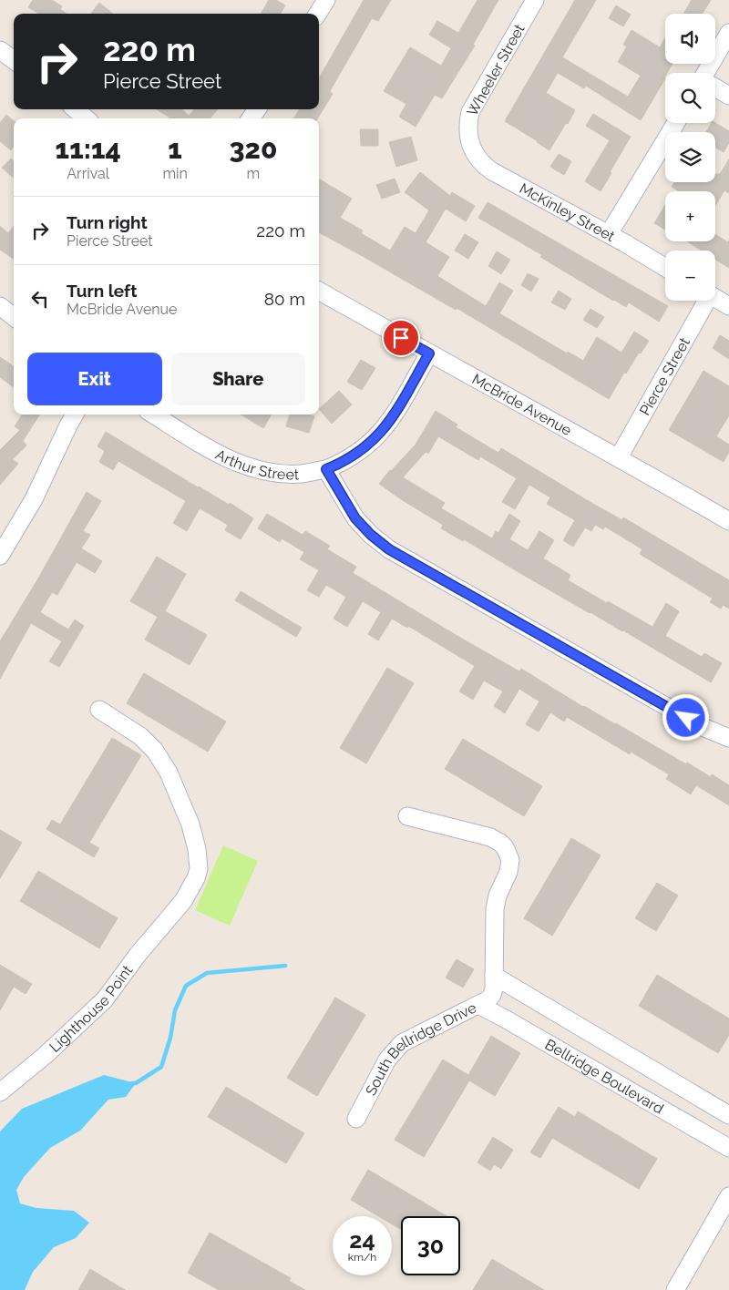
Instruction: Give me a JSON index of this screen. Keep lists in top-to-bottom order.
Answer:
{
  "streets": {
    "street": [
      "Wheeler Street",
      "McKinley Street",
      "Pierce Street",
      "McBride Avenue",
      "Arthur Street",
      "Lighthouse Point",
      "South Bellridge Drive",
      "Bellridge Boulevard"
    ]
  },
  "crossings": [
    ["Wheeler Street", "McKinley Street"],
    ["Pierce Street", "McBride Avenue"],
    ["South Bellridge Drive", "Bellridge Boulevard"]
  ],
  "page": {
    "map_buttons": ["+", "−"],
    "turn": ["220 m", "Pierce Street"],
    "eta": [
      "11:14",
      "Arrival",
      "1",
      "min",
      "320",
      "m"
    ],
    "list": [
      {
        "name": "Turn right",
        "note": "Pierce Street",
        "value": "220 m"
      },
      {
        "name": "Turn left",
        "note": "McBride Avenue",
        "value": "80 m"
      }
    ],
    "buttons": ["Exit", "Share"],
    "speed": "24 km/h",
    "limit": "30"
  }
}
